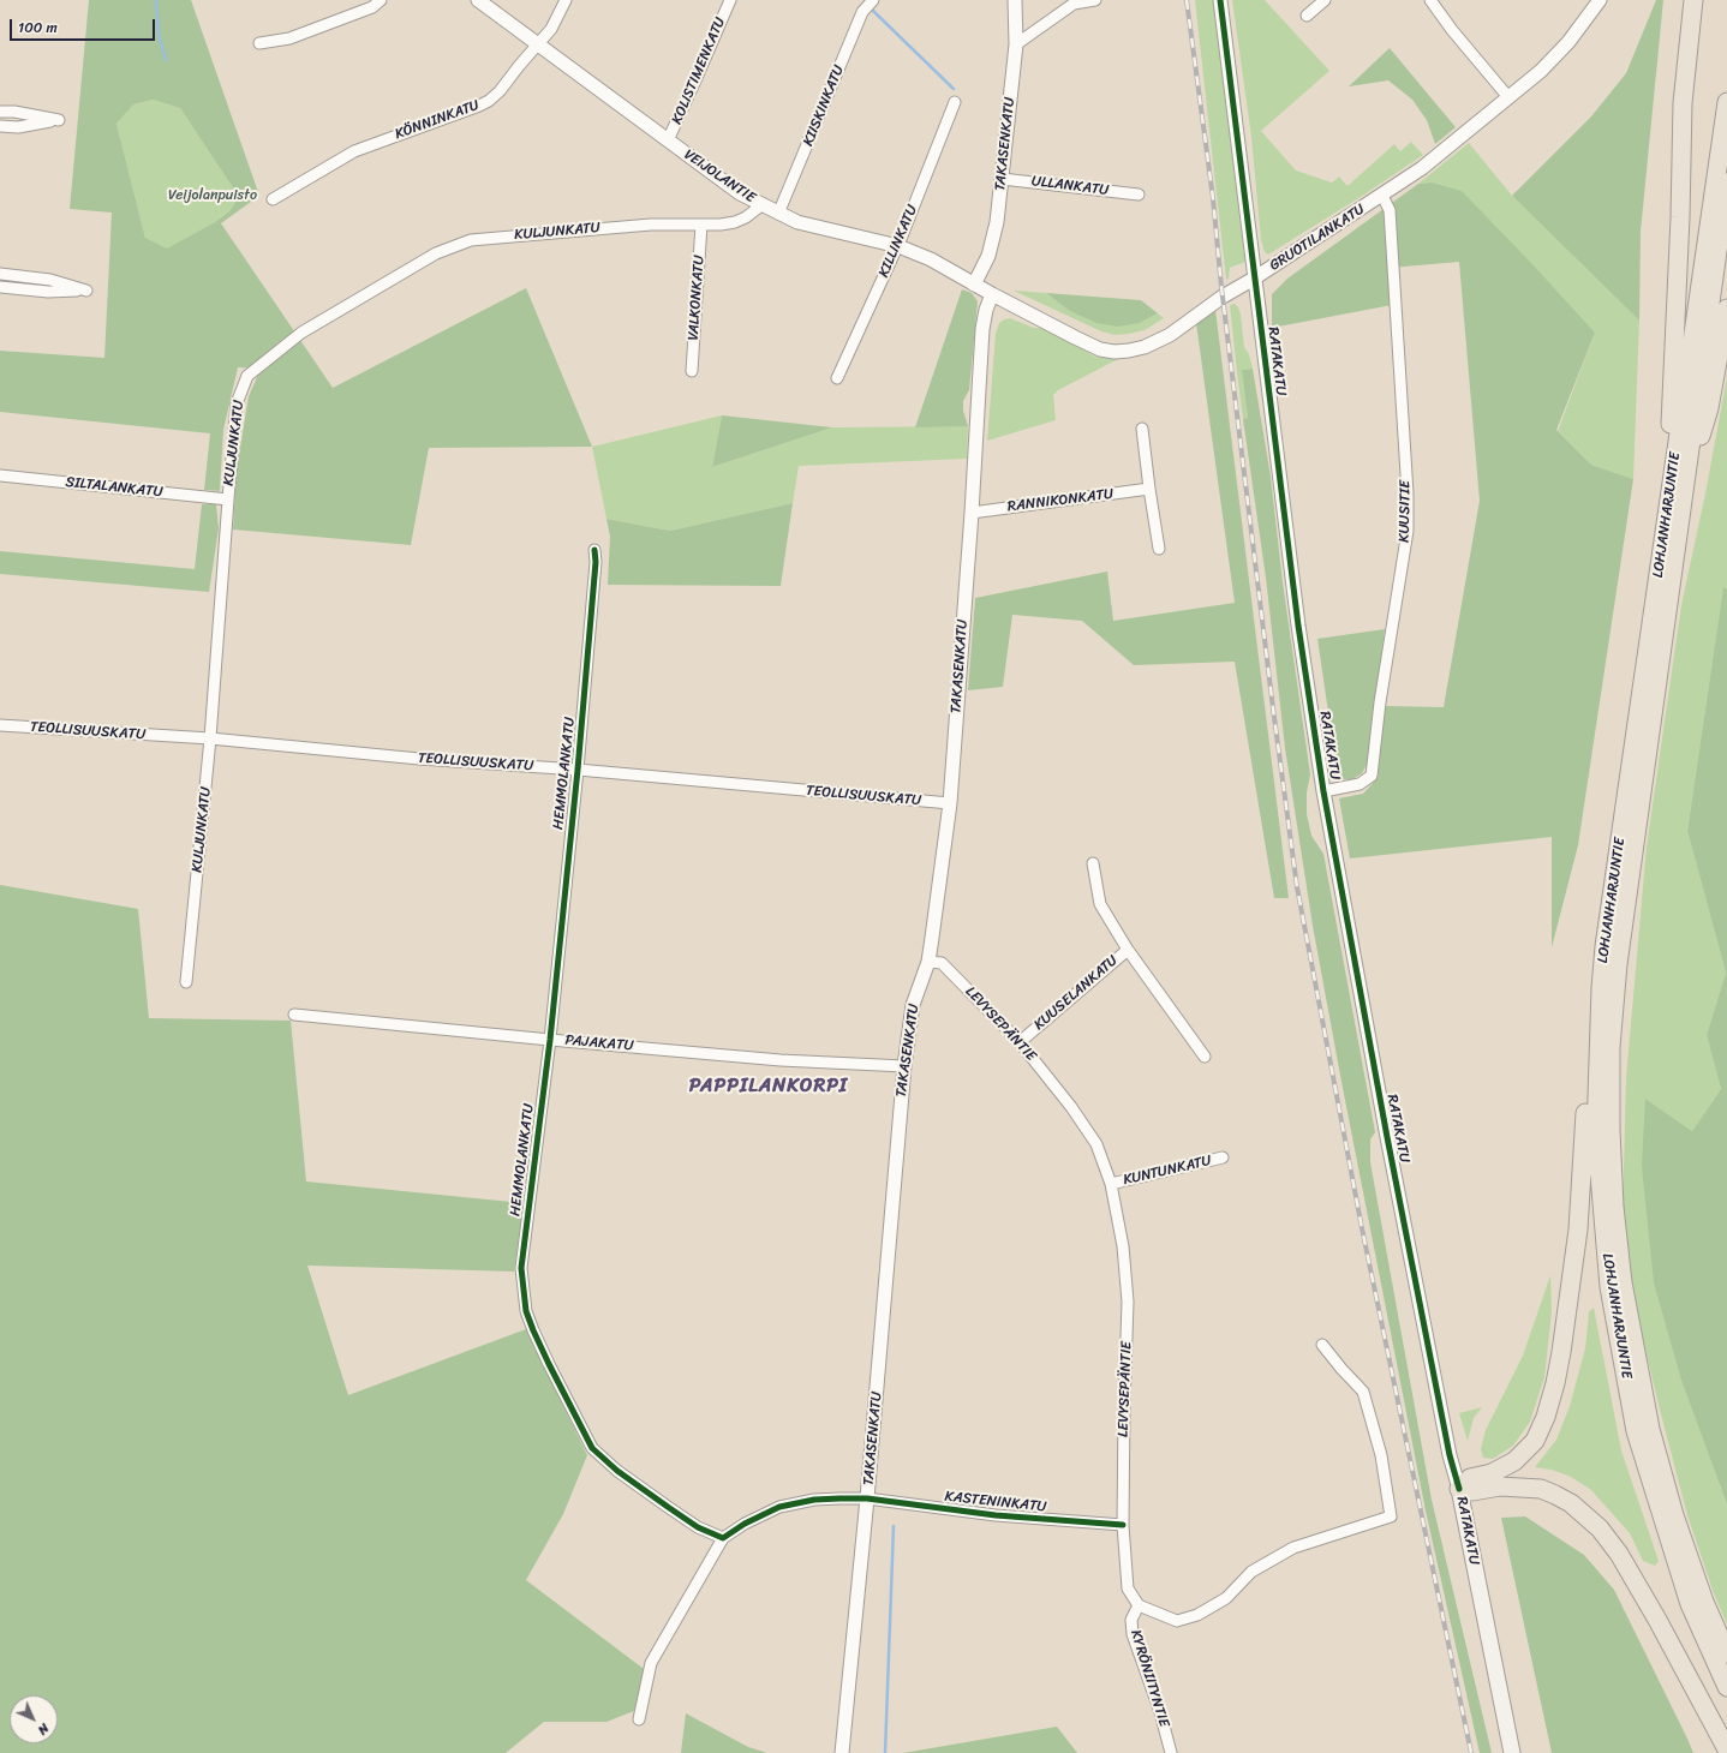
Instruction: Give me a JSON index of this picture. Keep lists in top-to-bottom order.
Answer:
{
  "streets": {
    "highway": ["LOHJANHARJUNTIE"],
    "main road": ["RATAKATU"],
    "street": [
      "KOLISTIMENKATU",
      "KIISKINKATU",
      "KÖNNINKATU",
      "TAKASENKATU",
      "VEIJOLANTIE",
      "ULLANKATU",
      "KULJUNKATU",
      "GRUOTILANKATU",
      "KILLINKATU",
      "VALKONKATU",
      "SILTALANKATU",
      "RANNIKONKATU",
      "KUUSITIE",
      "TEOLLISUUSKATU",
      "HEMMOLANKATU",
      "KUUSELANKATU",
      "LEVYSEPÄNTIE",
      "PAJAKATU",
      "KUNTUNKATU",
      "KASTENINKATU",
      "KYRÖNIITYNTIE"
    ]
  },
  "crossings": [
    ["KOLISTIMENKATU", "VEIJOLANTIE"],
    ["KIISKINKATU", "VEIJOLANTIE"],
    ["KÖNNINKATU", "VEIJOLANTIE"],
    ["TAKASENKATU", "VEIJOLANTIE"],
    ["TAKASENKATU", "ULLANKATU"],
    ["TAKASENKATU", "GRUOTILANKATU"],
    ["TAKASENKATU", "RANNIKONKATU"],
    ["TAKASENKATU", "TEOLLISUUSKATU"],
    ["TAKASENKATU", "LEVYSEPÄNTIE"],
    ["TAKASENKATU", "PAJAKATU"],
    ["TAKASENKATU", "KASTENINKATU"],
    ["VEIJOLANTIE", "KULJUNKATU"],
    ["VEIJOLANTIE", "GRUOTILANKATU"],
    ["VEIJOLANTIE", "KILLINKATU"],
    ["KULJUNKATU", "VALKONKATU"],
    ["KULJUNKATU", "SILTALANKATU"],
    ["KULJUNKATU", "TEOLLISUUSKATU"],
    ["GRUOTILANKATU", "RATAKATU"],
    ["GRUOTILANKATU", "KUUSITIE"],
    ["RATAKATU", "KUUSITIE"],
    ["TEOLLISUUSKATU", "HEMMOLANKATU"],
    ["HEMMOLANKATU", "PAJAKATU"],
    ["KUUSELANKATU", "LEVYSEPÄNTIE"],
    ["LEVYSEPÄNTIE", "KUNTUNKATU"],
    ["LEVYSEPÄNTIE", "KASTENINKATU"],
    ["LEVYSEPÄNTIE", "KYRÖNIITYNTIE"]
  ],
  "districts": ["PAPPILANKORPI"],
  "parks": ["Veijolanpuisto"],
  "scale_bar": "100 m",
  "north": "bottom right"
}
